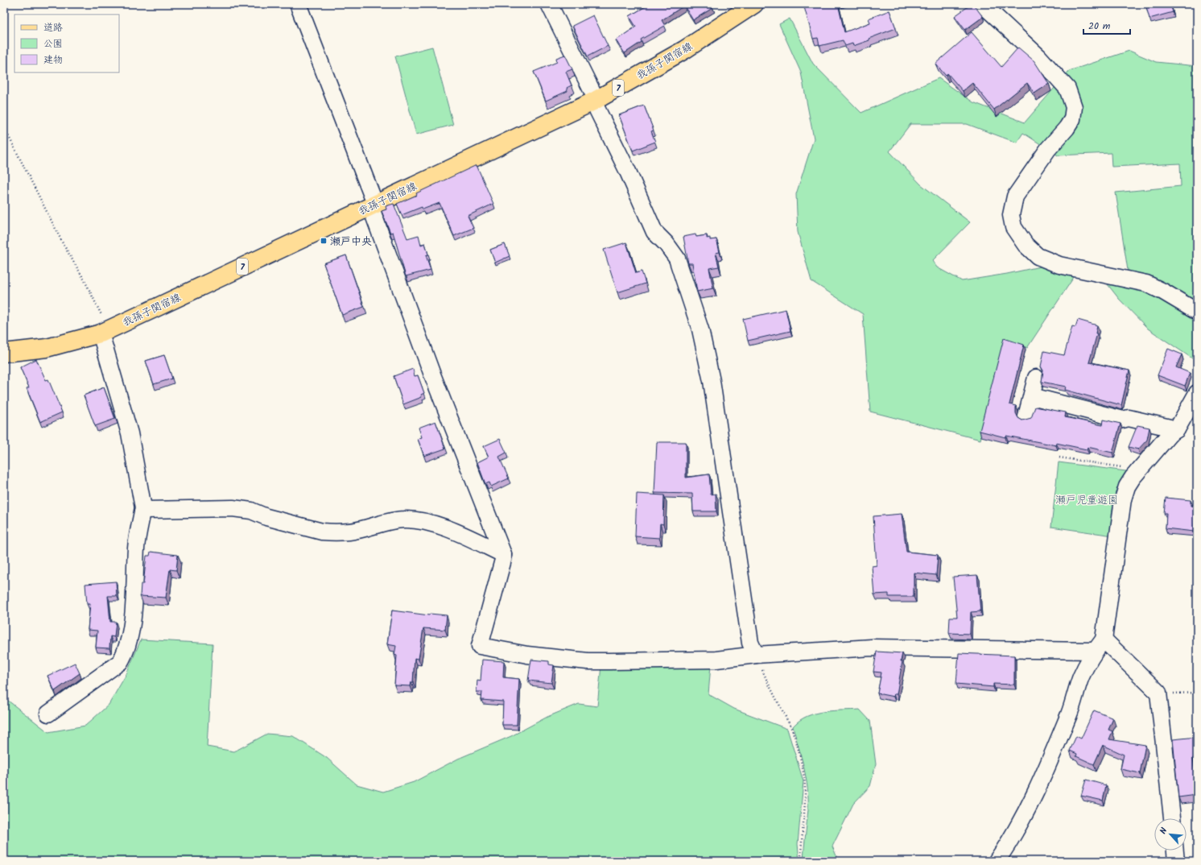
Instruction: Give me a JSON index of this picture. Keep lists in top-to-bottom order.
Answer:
{
  "streets": {
    "main road": ["我孫子関宿線", "7"]
  },
  "parks": ["瀬戸児童遊園"],
  "places": {
    "transit": ["瀬戸中央"]
  },
  "legend": ["道路", "公園", "建物"],
  "scale_bar": "20 m",
  "north": "top left"
}
